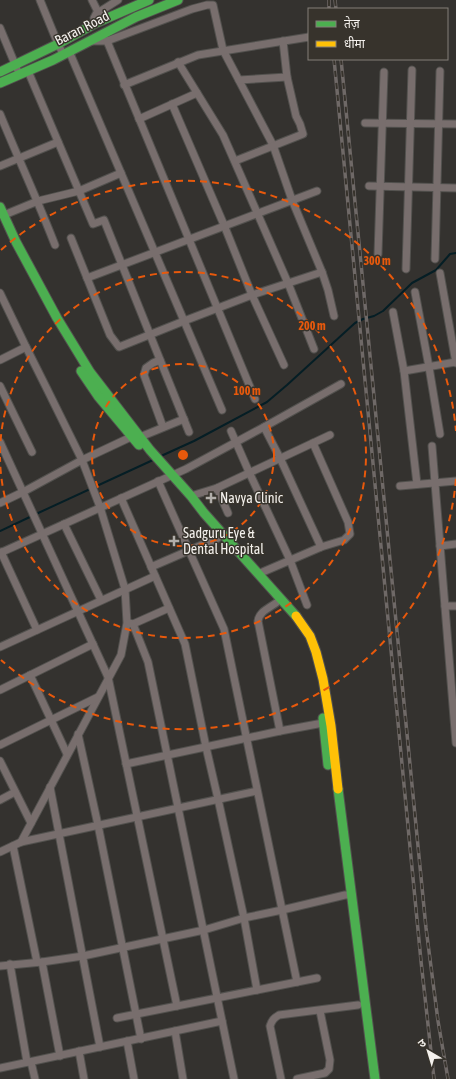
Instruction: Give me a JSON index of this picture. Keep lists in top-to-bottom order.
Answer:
{
  "streets": {
    "street": ["Baran Road"]
  },
  "places": {
    "health": ["Navya Clinic", "Sadguru Eye & Dental Hospital"]
  },
  "legend": ["तेज़", "धीमा"],
  "north": "top left",
  "rings": ["300 m", "200 m", "100 m"]
}
